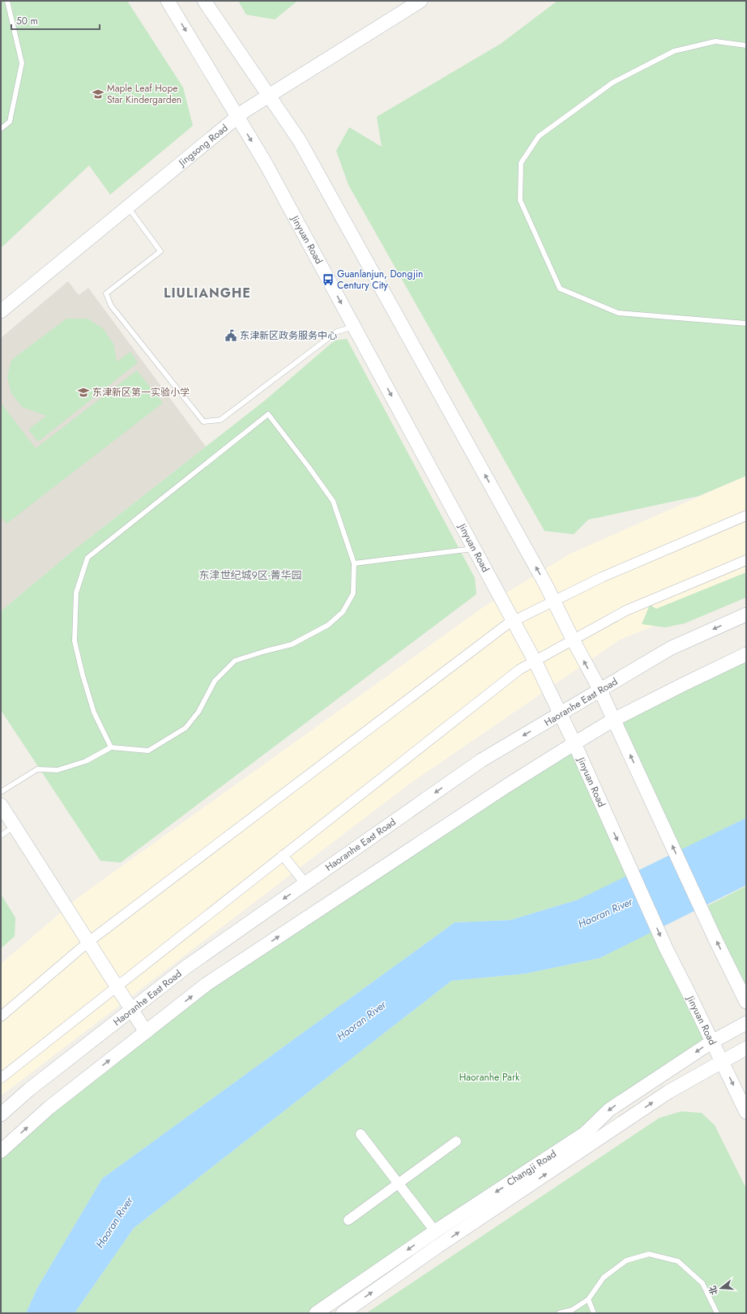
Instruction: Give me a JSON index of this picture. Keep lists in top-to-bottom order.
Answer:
{
  "streets": {
    "main road": [
      "Jingsong Road",
      "Jinyuan Road",
      "Haoranhe East Road",
      "Changji Road"
    ]
  },
  "crossings": [
    ["Jingsong Road", "Jinyuan Road"],
    ["Jinyuan Road", "Haoranhe East Road"],
    ["Jinyuan Road", "Changji Road"]
  ],
  "districts": ["LIULIANGHE", "东津世纪城9区-菁华园"],
  "water": ["Haoran River"],
  "parks": ["Haoranhe Park"],
  "places": {
    "school or university": ["Maple Leaf Hope Star Kindergarden", "东津新区第一实验小学"],
    "bus stop": ["Guanlanjun, Dongjin Century City"],
    "public building": ["东津新区政务服务中心"]
  },
  "scale_bar": "50 m",
  "north": "left"
}
